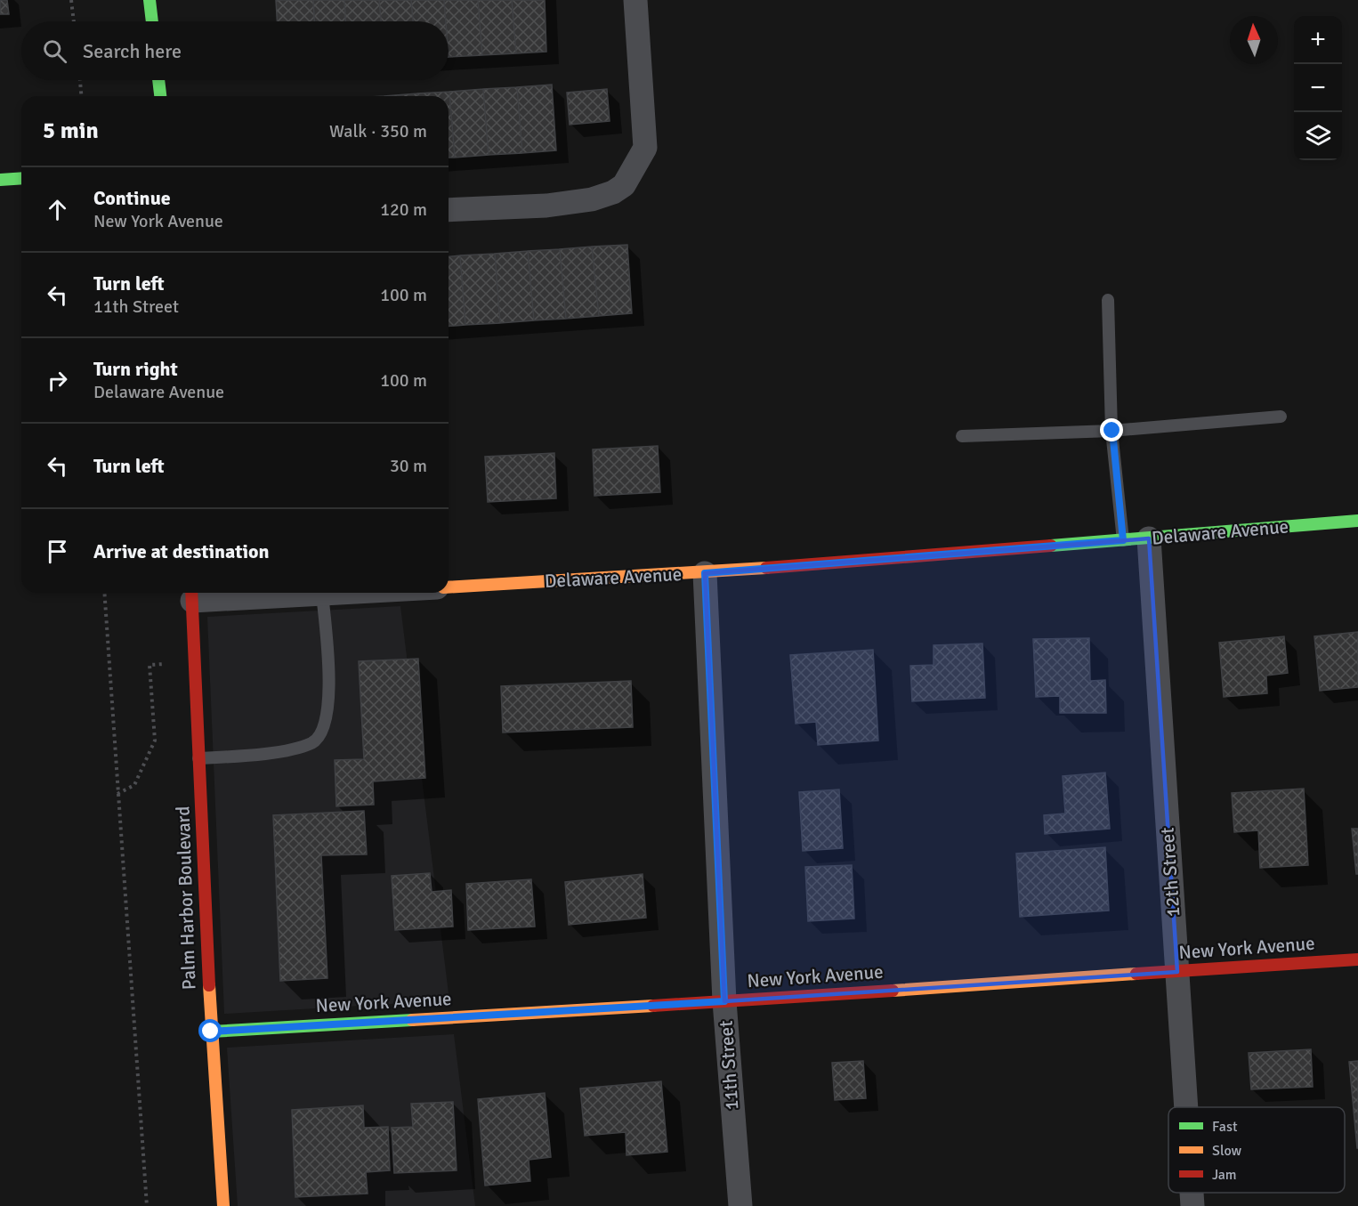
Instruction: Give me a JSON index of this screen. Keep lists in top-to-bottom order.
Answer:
{
  "streets": {
    "street": [
      "Delaware Avenue",
      "12th Street",
      "Palm Harbor Boulevard",
      "New York Avenue",
      "11th Street"
    ]
  },
  "crossings": [
    ["Delaware Avenue", "12th Street"],
    ["Delaware Avenue", "11th Street"],
    ["12th Street", "New York Avenue"],
    ["Palm Harbor Boulevard", "New York Avenue"],
    ["New York Avenue", "11th Street"]
  ],
  "legend": ["Fast", "Slow", "Jam"],
  "north": "top",
  "page": {
    "map_buttons": ["+", "−"],
    "search": "Search here",
    "heading": ["5 min", "Walk · 350 m"],
    "list": [
      ["Continue", "New York Avenue", "120 m"],
      ["Turn left", "11th Street", "100 m"],
      ["Turn right", "Delaware Avenue", "100 m"],
      ["Turn left", "30 m"],
      "Arrive at destination"
    ]
  }
}
